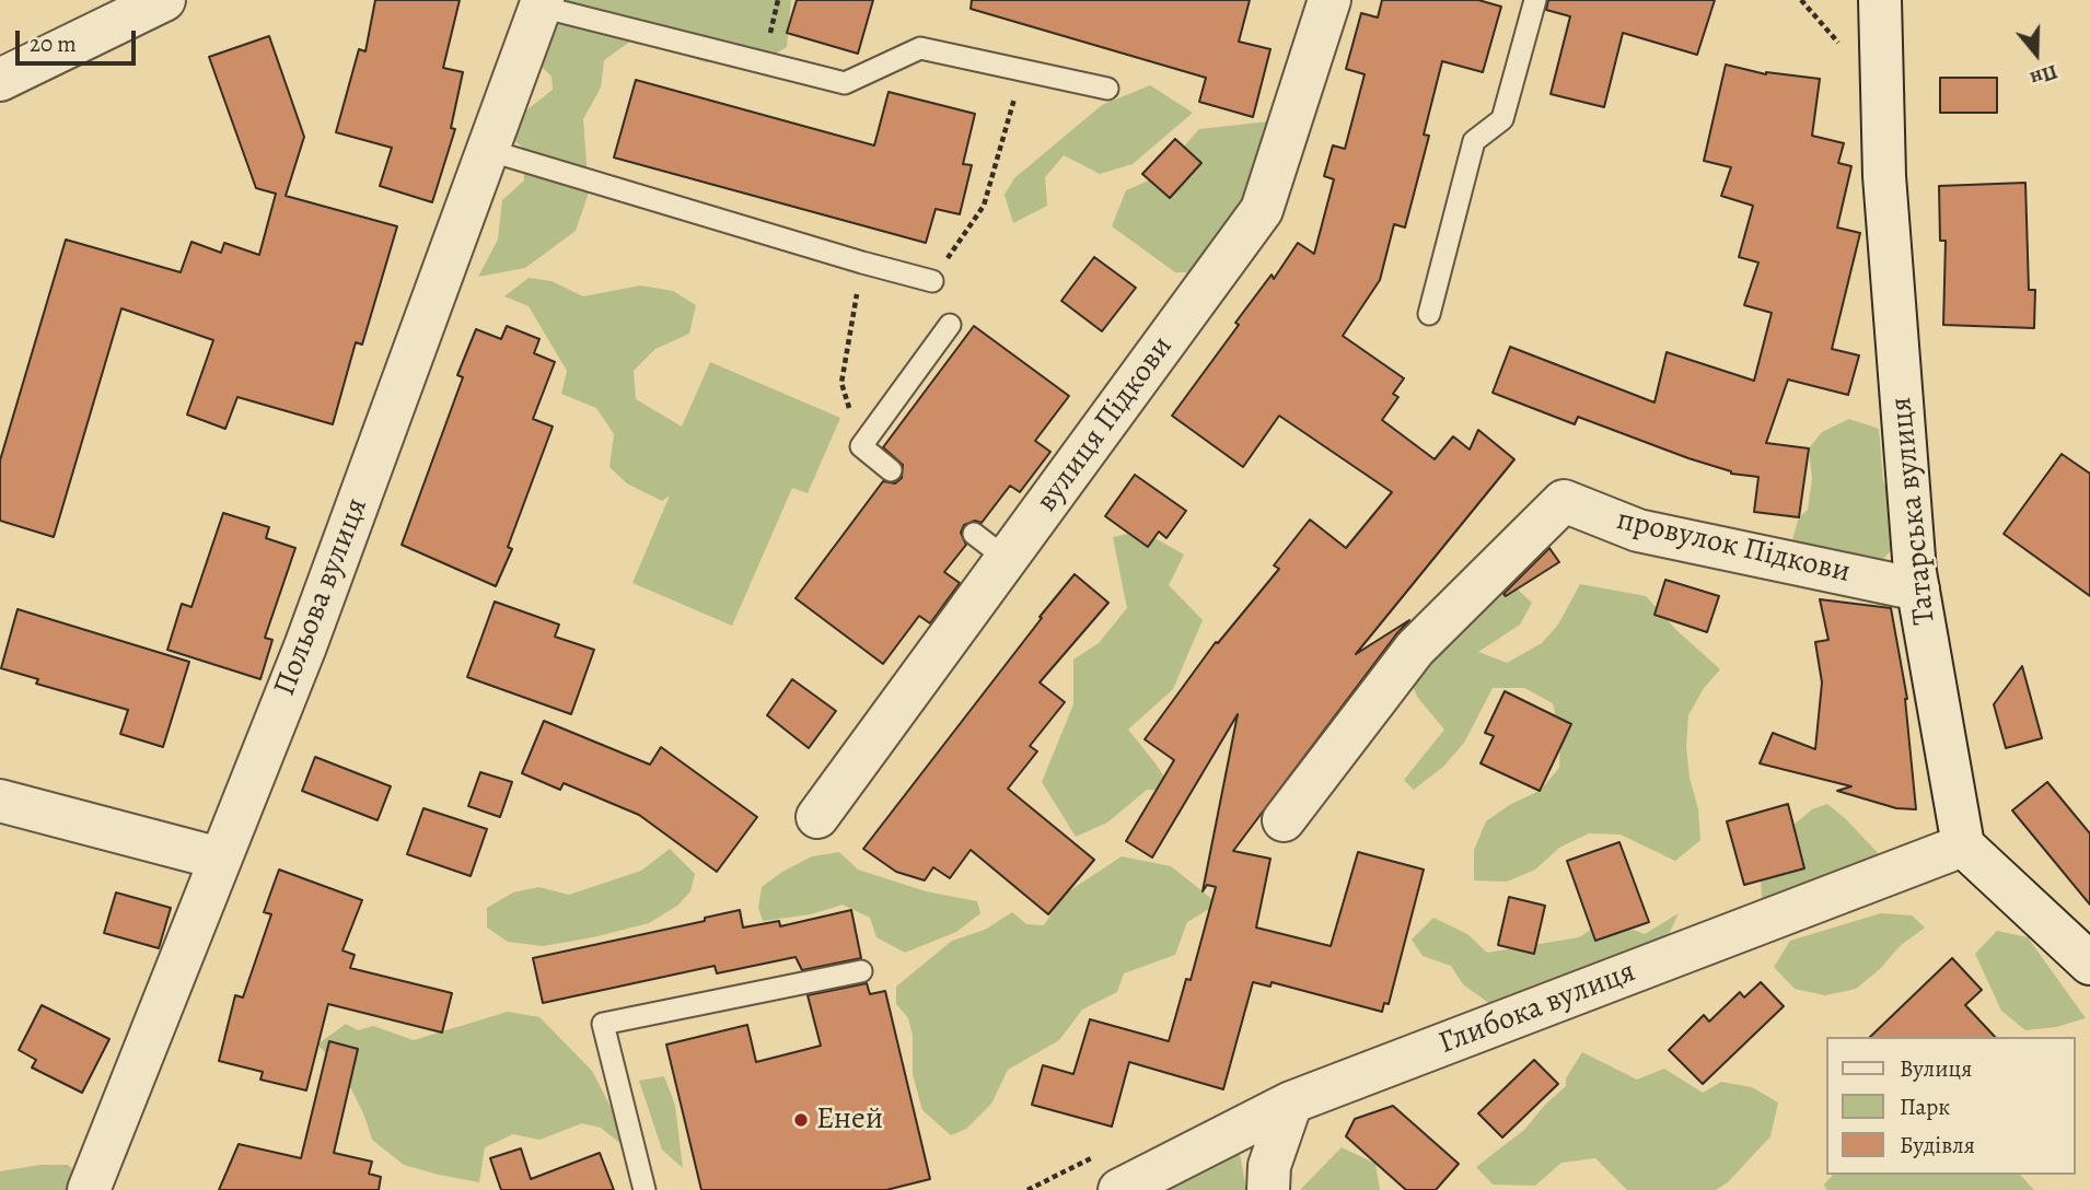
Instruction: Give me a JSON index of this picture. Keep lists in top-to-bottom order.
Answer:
{
  "streets": {
    "street": [
      "вулиця Підкови",
      "Татарська вулиця",
      "провулок Підкови",
      "Польова вулиця",
      "Глибока вулиця"
    ]
  },
  "crossings": [
    ["Татарська вулиця", "провулок Підкови"],
    ["Татарська вулиця", "Глибока вулиця"]
  ],
  "places": ["Еней"],
  "legend": ["Вулиця", "Парк", "Будівля"],
  "scale_bar": "20 m",
  "north": "bottom"
}
